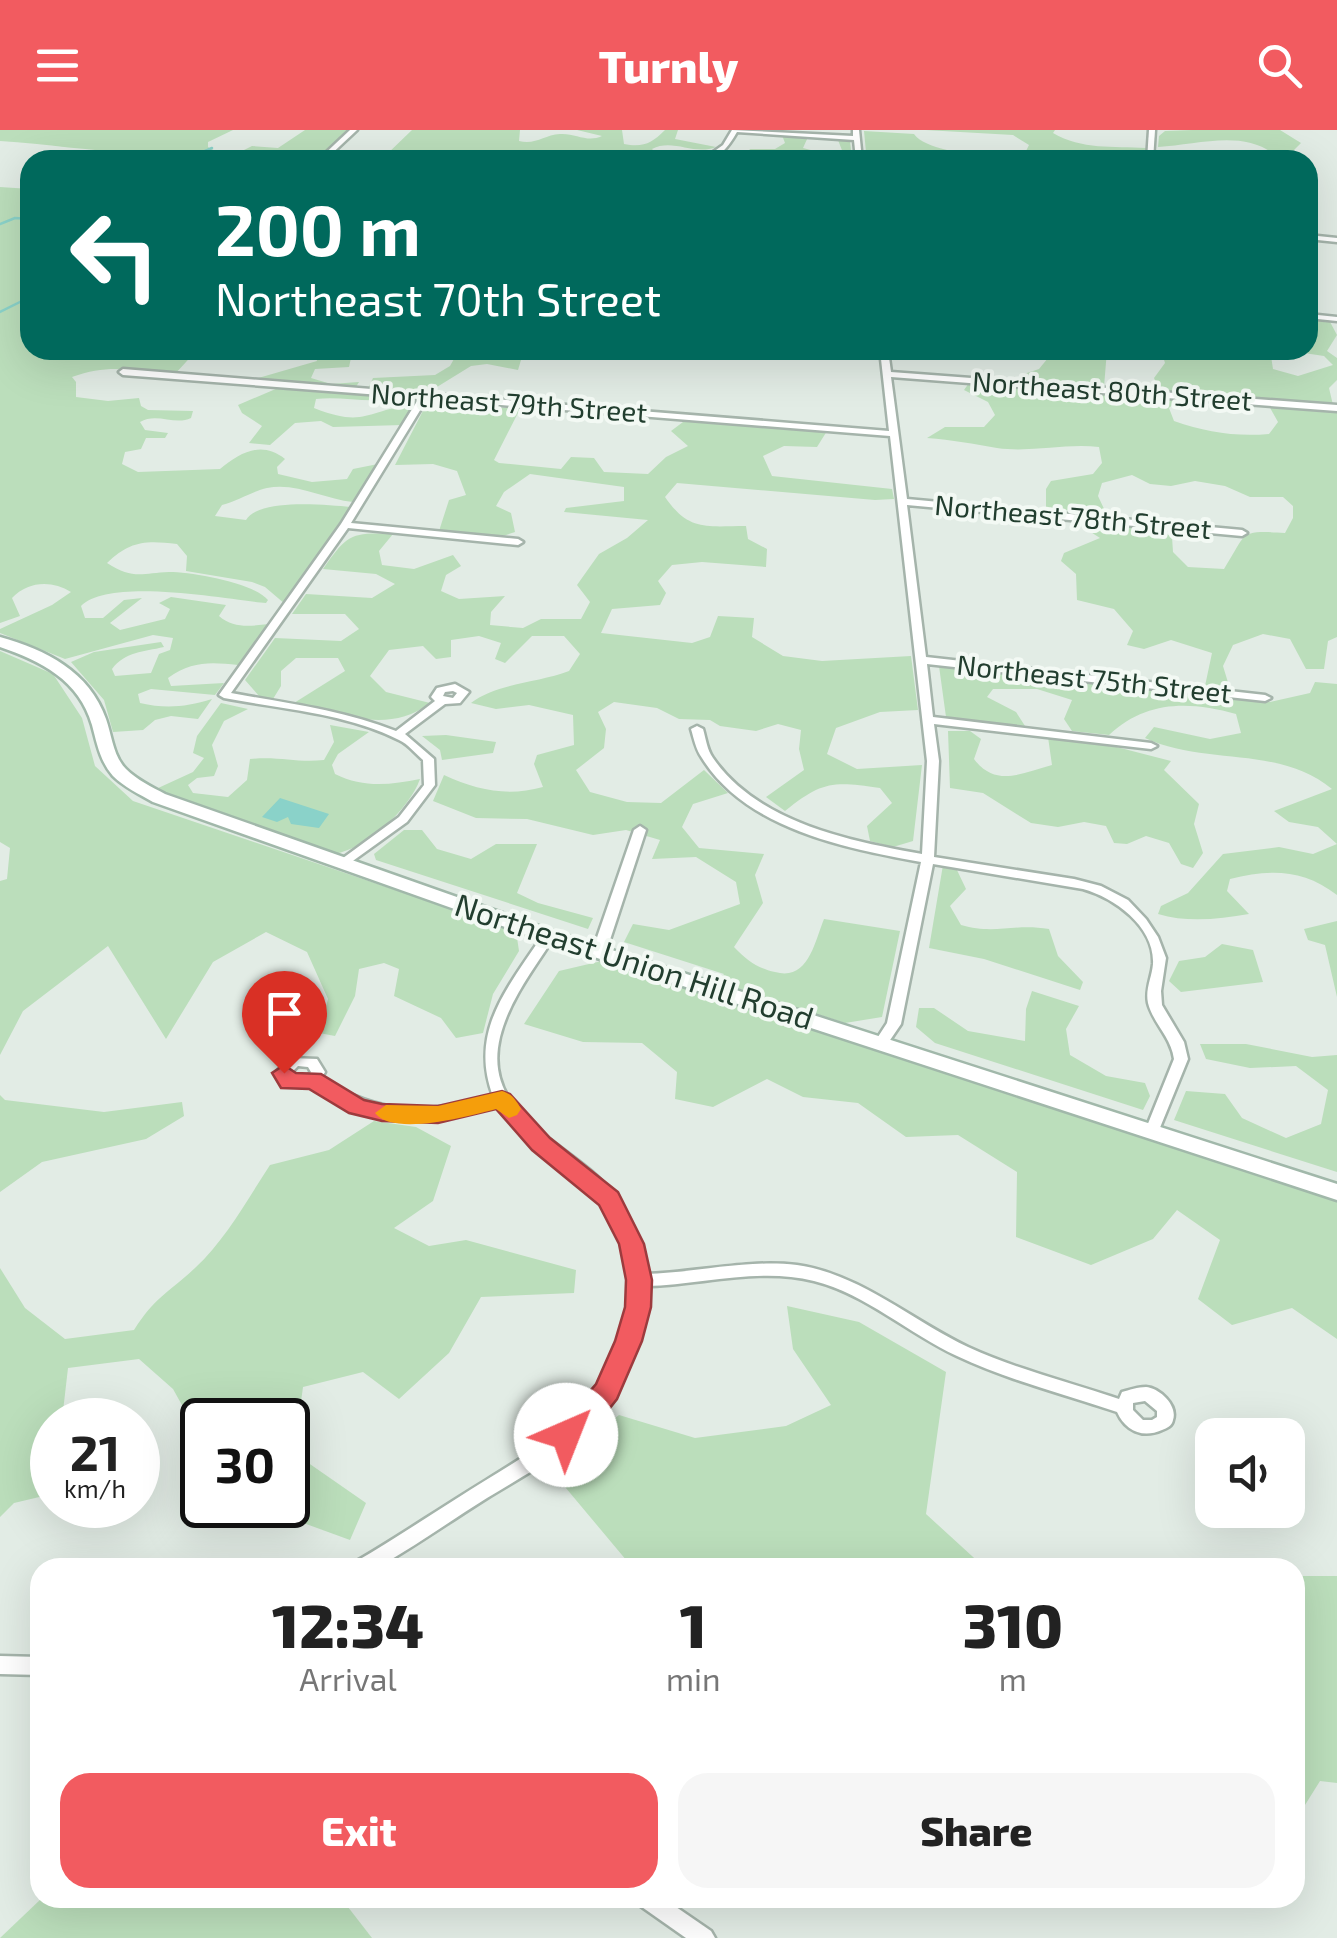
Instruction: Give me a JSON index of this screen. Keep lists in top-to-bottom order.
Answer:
{
  "streets": {
    "street": [
      "Northeast 80th Street",
      "Northeast 79th Street",
      "Northeast 78th Street",
      "Northeast 75th Street",
      "Northeast Union Hill Road"
    ]
  },
  "page": {
    "header": "Turnly",
    "turn": ["200 m", "Northeast 70th Street"],
    "speed": "21 km/h",
    "limit": "30",
    "eta": [
      "12:34",
      "Arrival",
      "1",
      "min",
      "310",
      "m"
    ],
    "buttons": ["Exit", "Share"]
  }
}
